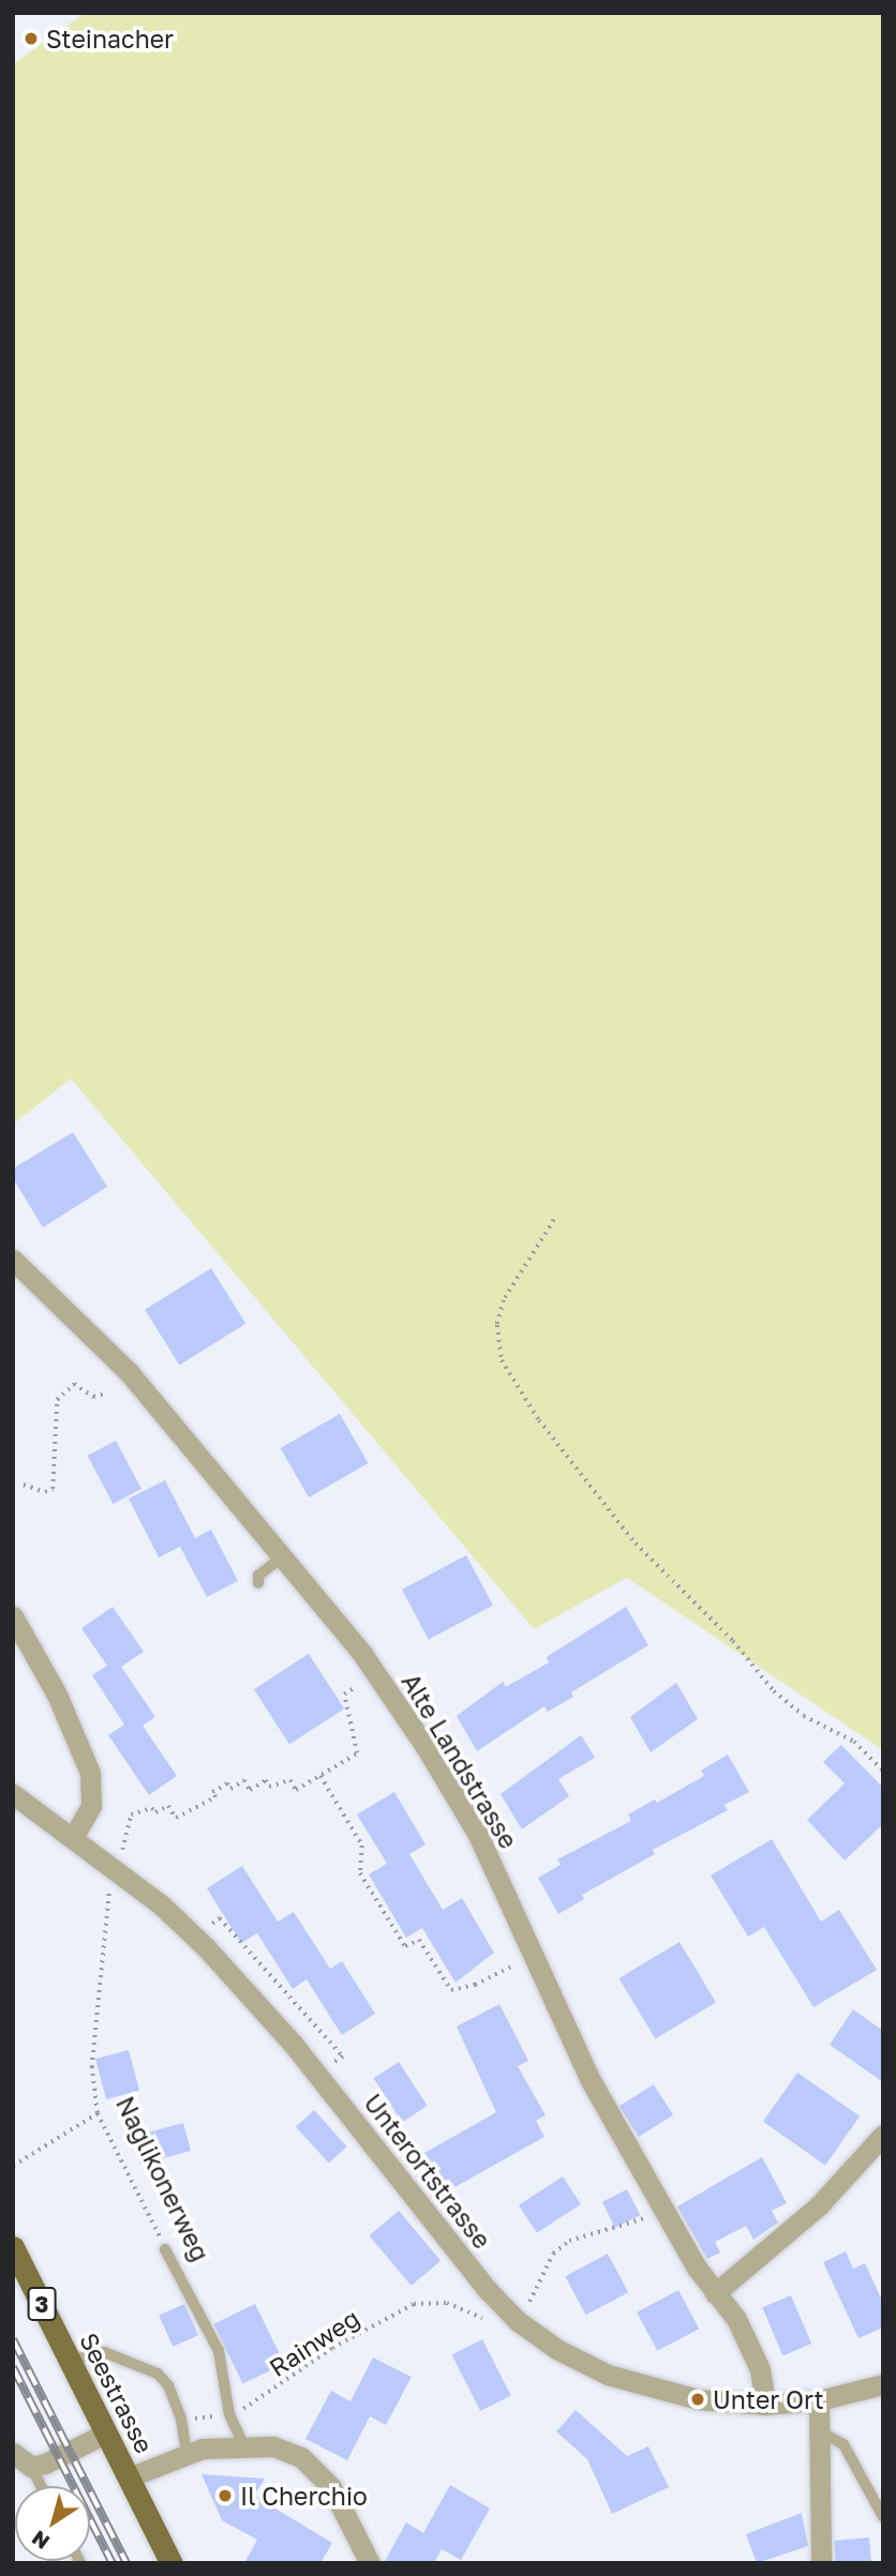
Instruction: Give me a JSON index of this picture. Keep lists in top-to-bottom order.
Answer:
{
  "streets": {
    "main road": ["3", "Seestrasse"],
    "street": ["Alte Landstrasse", "Unterortstrasse"],
    "lane": ["Naglikonerweg"],
    "path": ["Rainweg"]
  },
  "crossings": [
    ["Alte Landstrasse", "Unterortstrasse"],
    ["Naglikonerweg", "Rainweg"]
  ],
  "places": ["Steinacher", "Unter Ort", "Il Cherchio"],
  "north": "bottom left"
}
